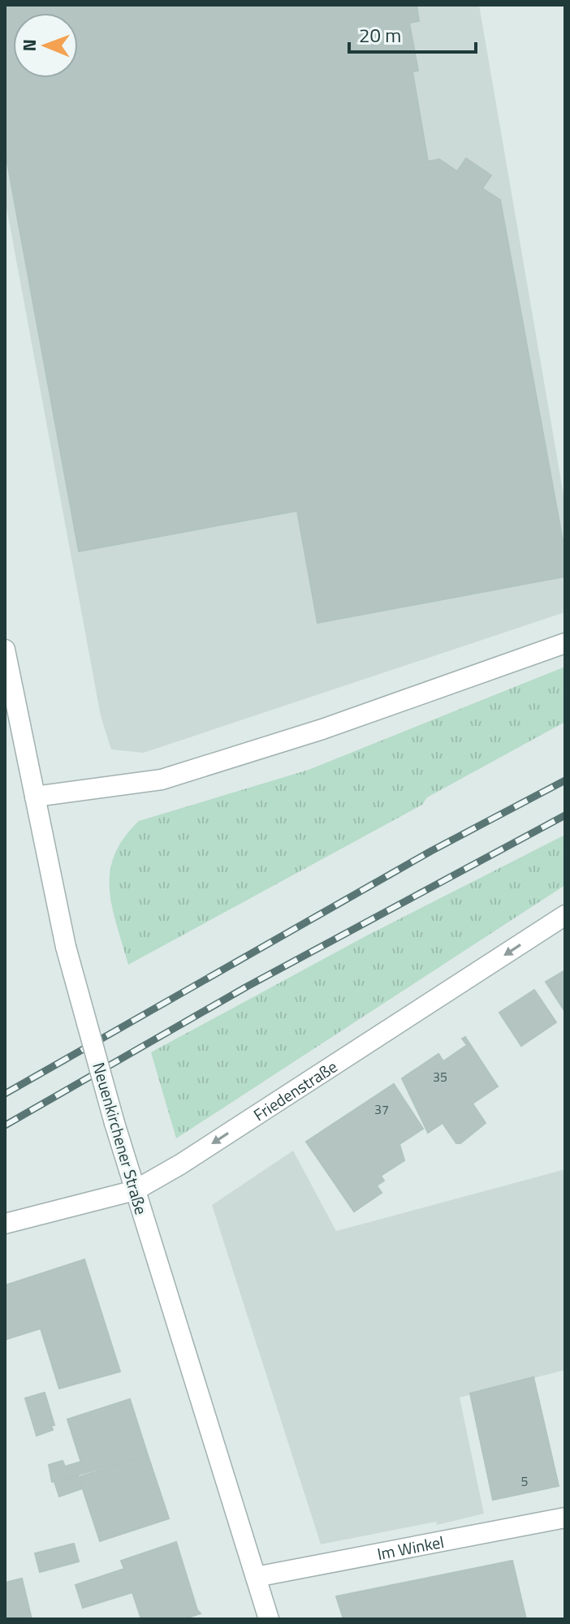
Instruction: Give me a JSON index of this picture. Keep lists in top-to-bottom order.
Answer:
{
  "streets": {
    "street": ["Friedenstraße", "Neuenkirchener Straße", "Im Winkel"]
  },
  "crossings": [
    ["Friedenstraße", "Neuenkirchener Straße"],
    ["Neuenkirchener Straße", "Im Winkel"]
  ],
  "one_way": ["Friedenstraße"],
  "house_numbers": ["35", "37", "5"],
  "scale_bar": "20 m",
  "north": "left"
}
